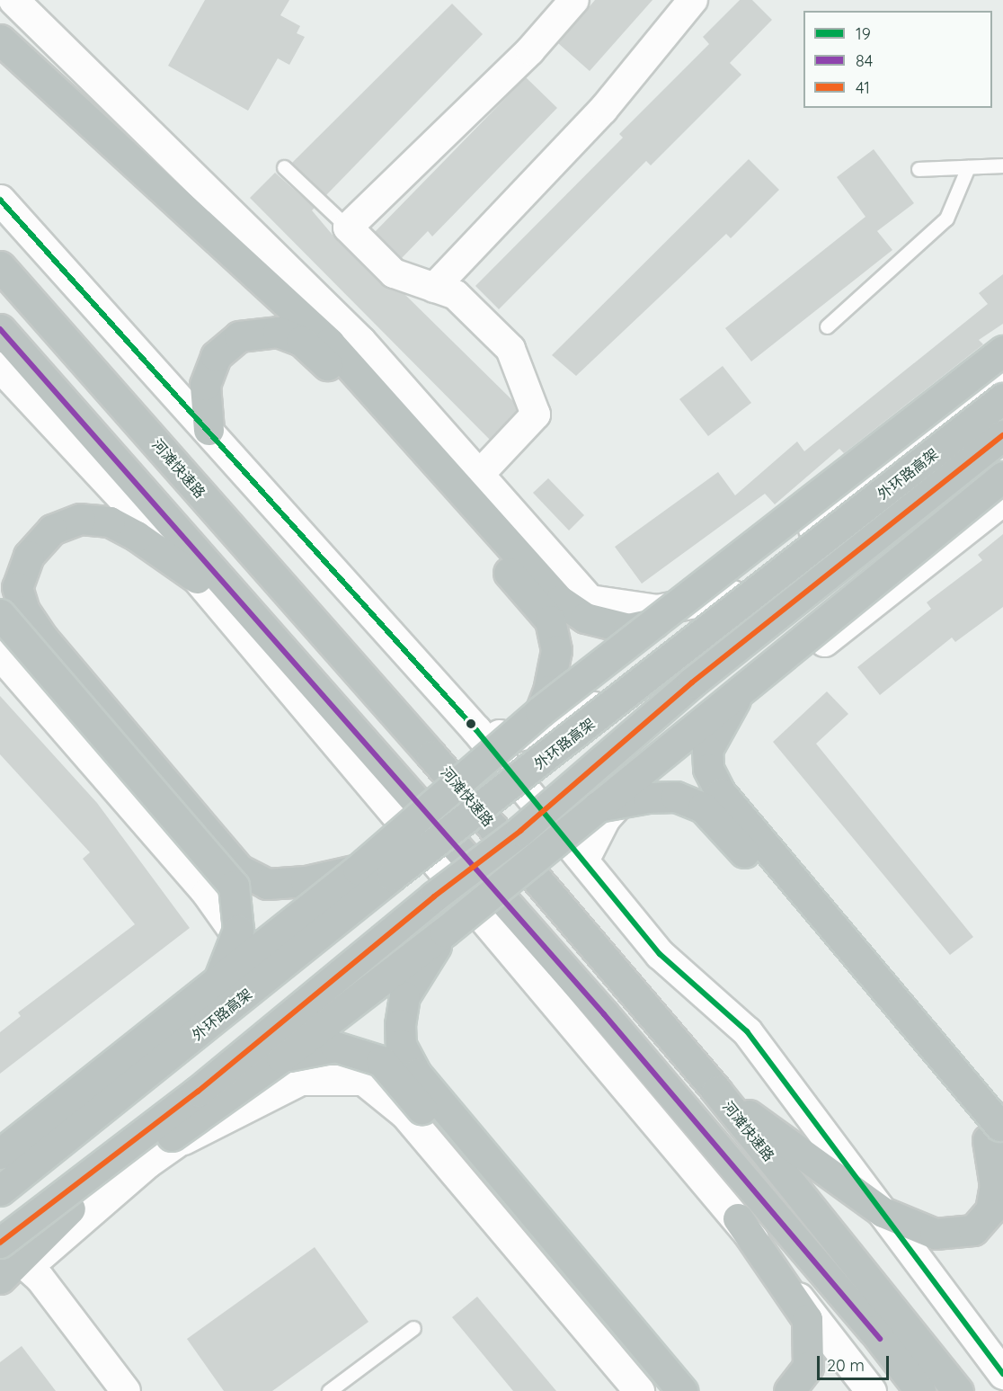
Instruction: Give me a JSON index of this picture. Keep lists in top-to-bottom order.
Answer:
{
  "streets": {
    "highway": ["河滩快速路", "外环路高架"]
  },
  "lines": ["transit line 19", "transit line 84", "transit line 41"],
  "legend": ["19", "84", "41"],
  "scale_bar": "20 m"
}
